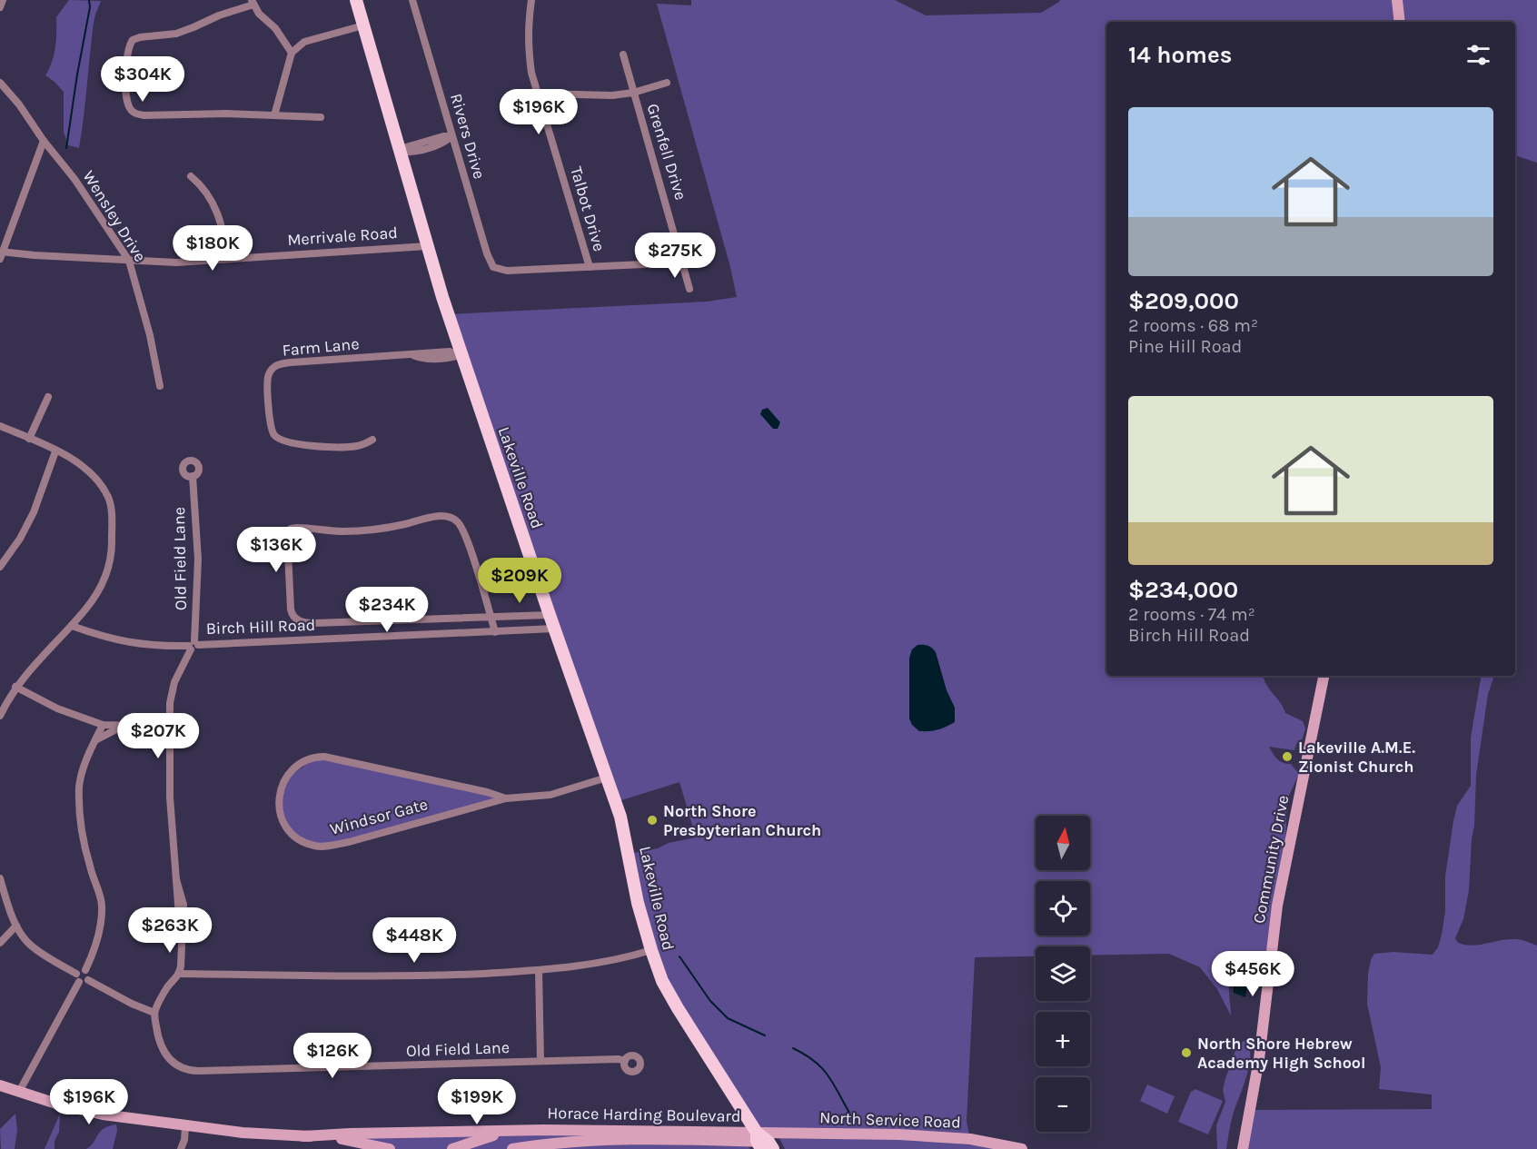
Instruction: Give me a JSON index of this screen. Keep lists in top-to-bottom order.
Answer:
{
  "streets": {
    "main road": [
      "Lakeville Road",
      "Community Drive",
      "Horace Harding Boulevard",
      "North Service Road"
    ],
    "street": [
      "Rivers Drive",
      "Grenfell Drive",
      "Talbot Drive",
      "Wensley Drive",
      "Merrivale Road",
      "Farm Lane",
      "Old Field Lane",
      "Birch Hill Road",
      "Windsor Gate"
    ]
  },
  "crossings": [
    ["Rivers Drive", "Talbot Drive"],
    ["Wensley Drive", "Merrivale Road"],
    ["Merrivale Road", "Lakeville Road"],
    ["Farm Lane", "Lakeville Road"],
    ["Lakeville Road", "Birch Hill Road"],
    ["Lakeville Road", "Windsor Gate"],
    ["Lakeville Road", "Horace Harding Boulevard"],
    ["Lakeville Road", "North Service Road"],
    ["Old Field Lane", "Birch Hill Road"],
    ["Horace Harding Boulevard", "North Service Road"]
  ],
  "places": ["Lakeville A.M.E. Zionist Church", "North Shore Presbyterian Church", "North Shore Hebrew Academy High School"],
  "north": "top",
  "page": {
    "heading": "14 homes",
    "price": [
      "$304K",
      "$196K",
      "$180K",
      "$275K",
      "$136K",
      "$209K",
      "$234K",
      "$207K",
      "$263K",
      "$448K",
      "$456K",
      "$126K",
      "$196K",
      "$199K"
    ],
    "list": [
      {
        "name": "$209,000",
        "note": "2 rooms · 68 m² · Pine Hill Road"
      },
      {
        "name": "$234,000",
        "note": "2 rooms · 74 m² · Birch Hill Road"
      }
    ],
    "map_buttons": ["+", "−"]
  }
}
